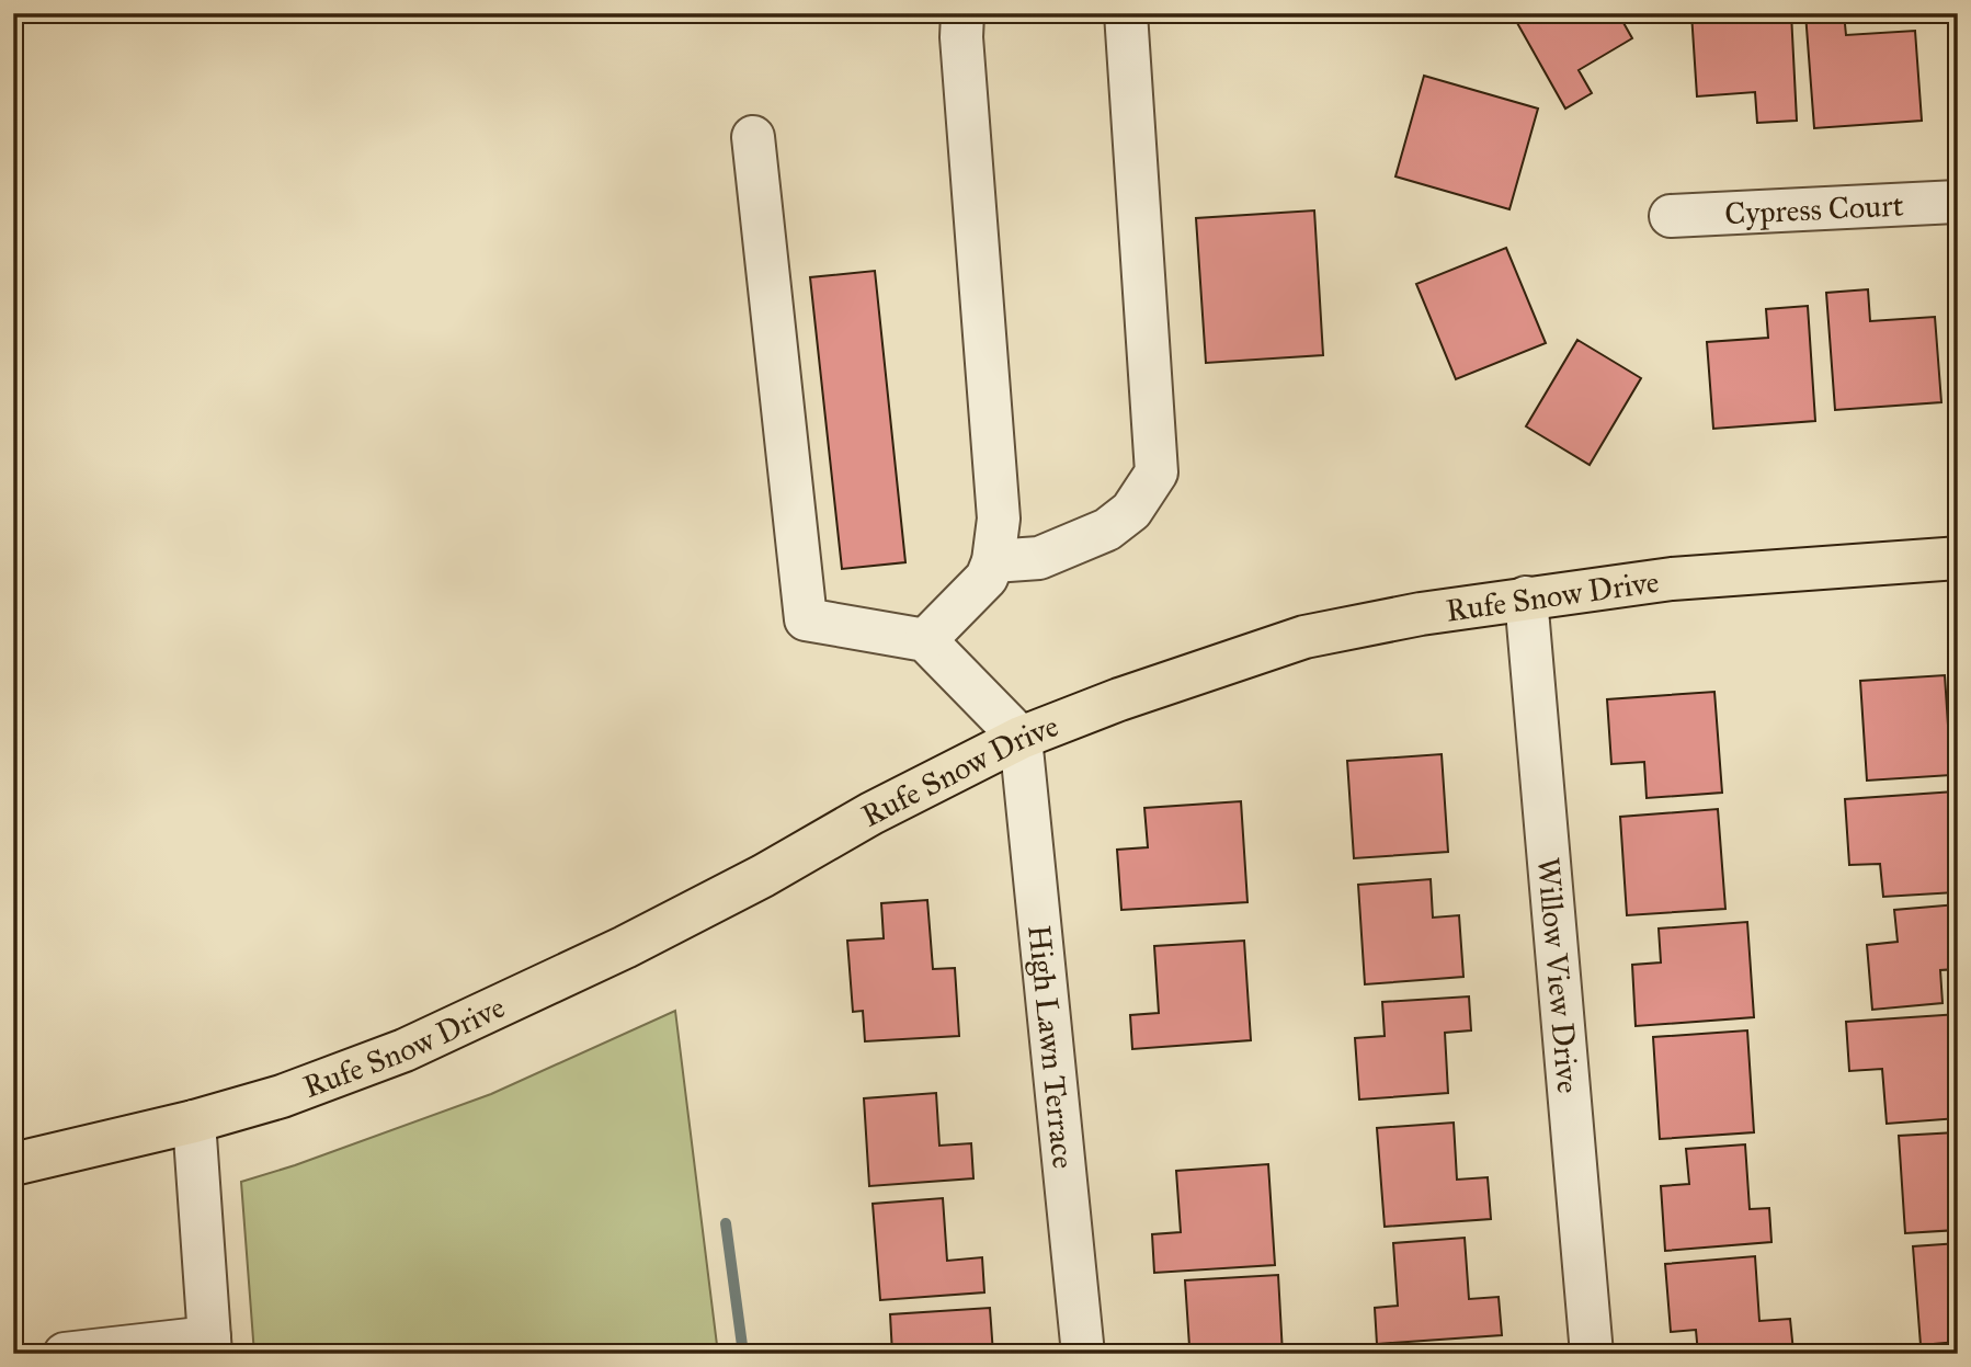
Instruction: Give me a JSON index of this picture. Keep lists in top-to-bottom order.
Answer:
{
  "streets": {
    "main road": ["Rufe Snow Drive"],
    "street": ["Cypress Court", "Willow View Drive", "High Lawn Terrace"]
  },
  "crossings": [
    ["Rufe Snow Drive", "Willow View Drive"],
    ["Rufe Snow Drive", "High Lawn Terrace"]
  ]
}
